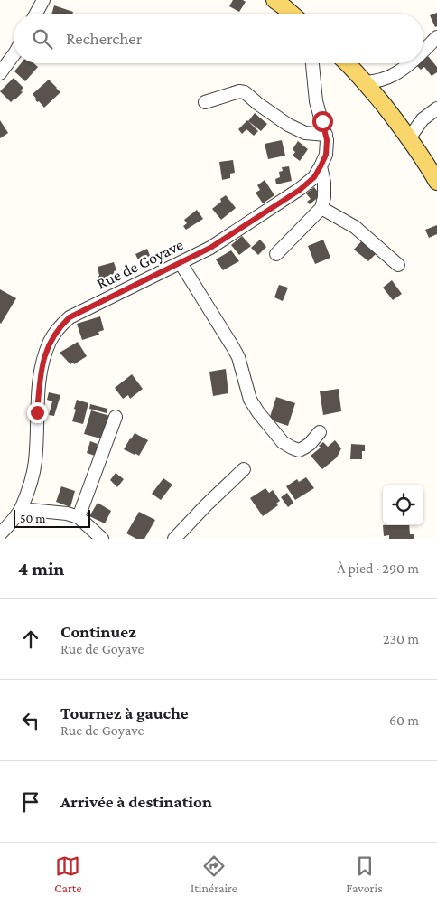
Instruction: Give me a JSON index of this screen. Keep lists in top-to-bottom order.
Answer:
{
  "streets": {
    "street": ["Rue de Goyave"]
  },
  "scale_bar": "50 m",
  "page": {
    "search": "Rechercher",
    "scale": "50 m",
    "heading": ["4 min", "À pied · 290 m"],
    "list": [
      ["Continuez", "Rue de Goyave", "230 m"],
      ["Tournez à gauche", "Rue de Goyave", "60 m"],
      "Arrivée à destination"
    ],
    "nav": ["Carte", "Itinéraire", "Favoris"]
  }
}
